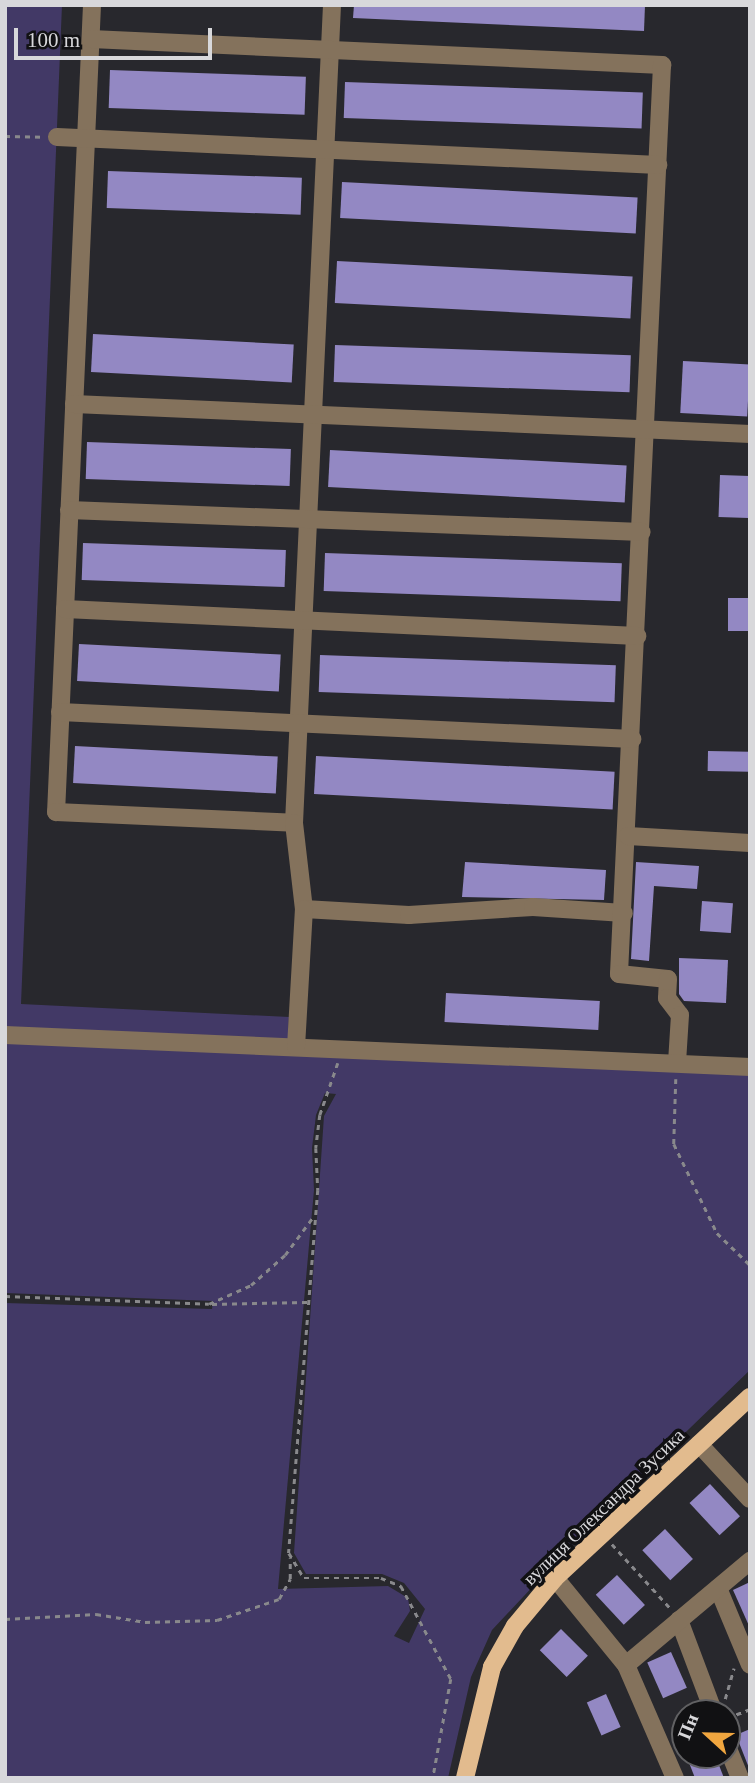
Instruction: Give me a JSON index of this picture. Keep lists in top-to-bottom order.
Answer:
{
  "streets": {
    "main road": ["вулиця Олександра Зусика"]
  },
  "scale_bar": "100 m",
  "north": "left"
}
